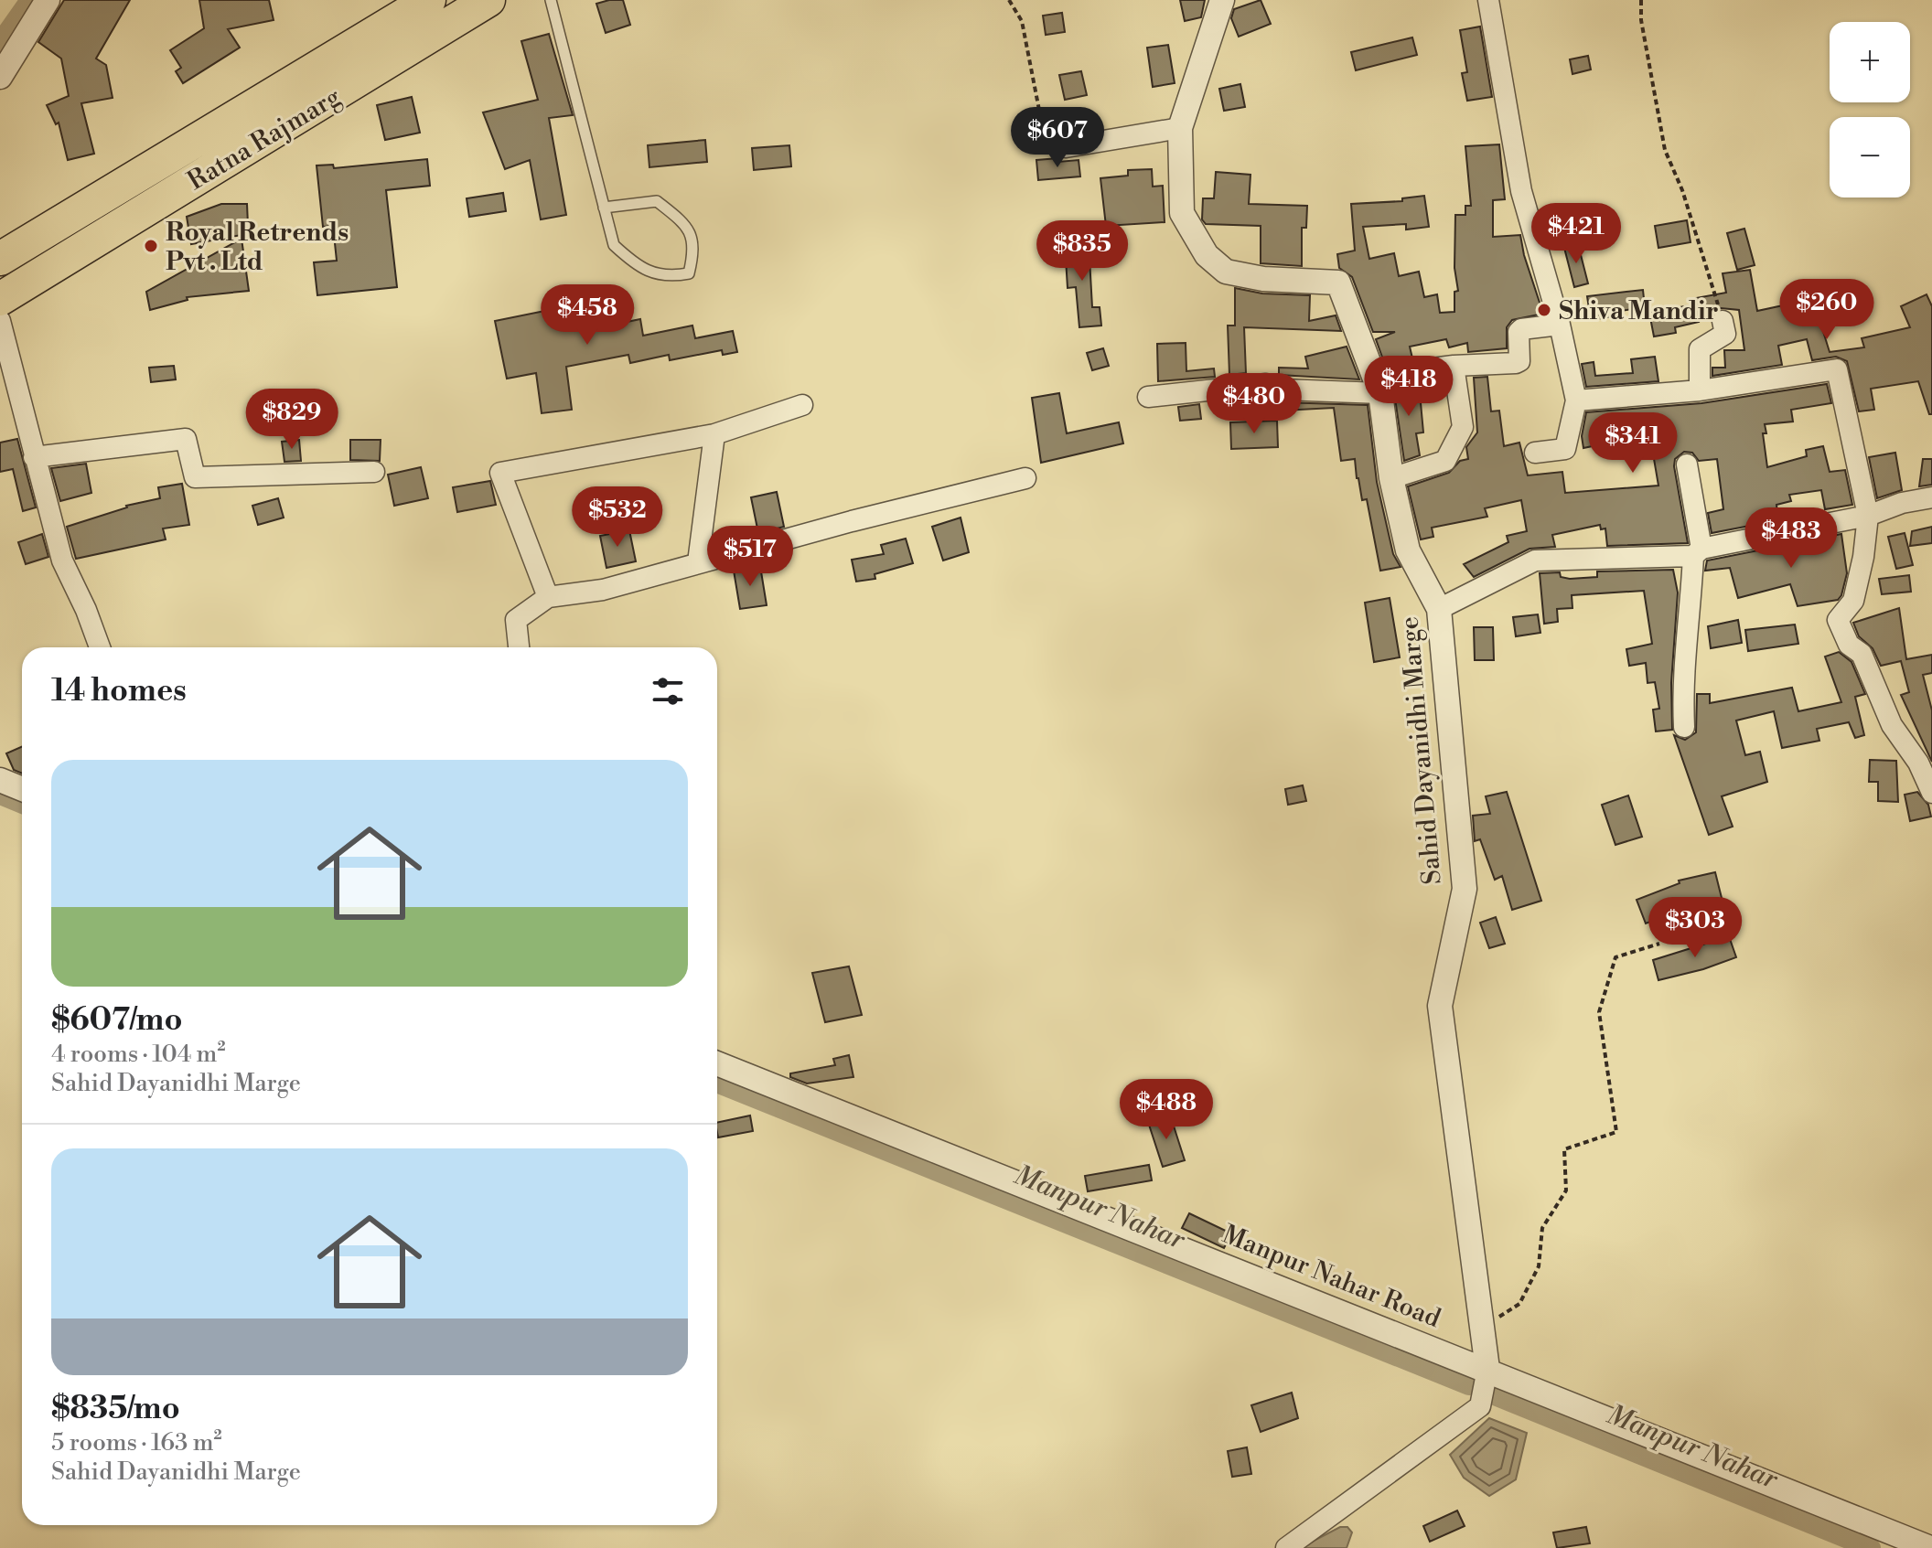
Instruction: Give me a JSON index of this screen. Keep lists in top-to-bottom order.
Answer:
{
  "streets": {
    "highway": ["Ratna Rajmarg"],
    "street": ["Sahid Dayanidhi Marge", "Manpur Nahar Road"]
  },
  "crossings": [
    ["Sahid Dayanidhi Marge", "Manpur Nahar Road"]
  ],
  "water": ["Manpur Nahar"],
  "places": ["Royal Retrends Pvt . Ltd", "Shiva Mandir"],
  "page": {
    "map_buttons": ["+", "−"],
    "price": [
      "$607",
      "$421",
      "$835",
      "$260",
      "$458",
      "$418",
      "$480",
      "$829",
      "$341",
      "$532",
      "$483",
      "$517",
      "$303",
      "$488"
    ],
    "heading": "14 homes",
    "list": [
      {
        "name": "$607/mo",
        "note": "4 rooms · 104 m² · Sahid Dayanidhi Marge"
      },
      {
        "name": "$835/mo",
        "note": "5 rooms · 163 m² · Sahid Dayanidhi Marge"
      }
    ]
  }
}
